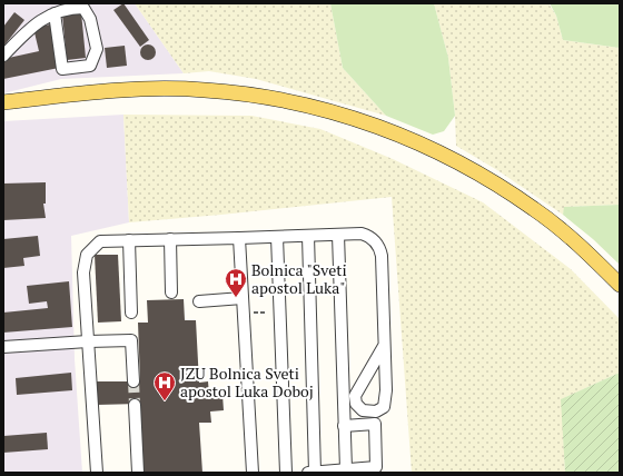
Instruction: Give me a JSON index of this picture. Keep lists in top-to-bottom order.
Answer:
{
  "places": {
    "hospital": ["Bolnica \"Sveti apostol Luka\"", "JZU Bolnica Sveti apostol Luka Doboj"]
  }
}
